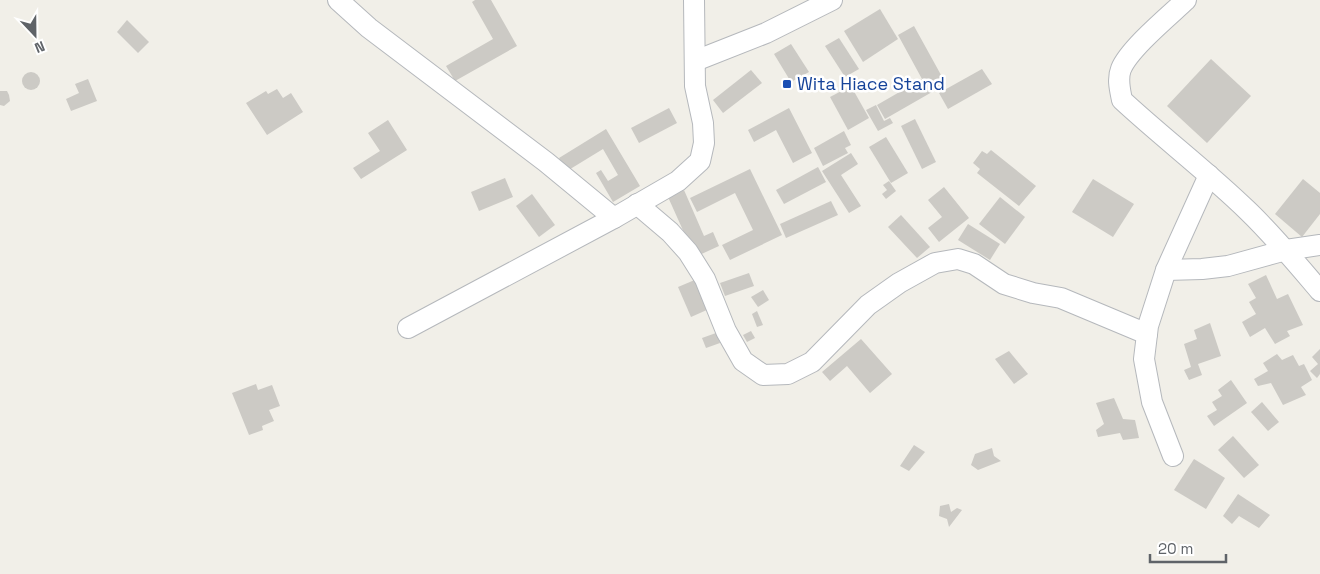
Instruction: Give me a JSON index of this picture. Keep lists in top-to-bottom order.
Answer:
{
  "places": {
    "transit": ["Wita Hiace Stand"]
  },
  "scale_bar": "20 m",
  "north": "bottom"
}
